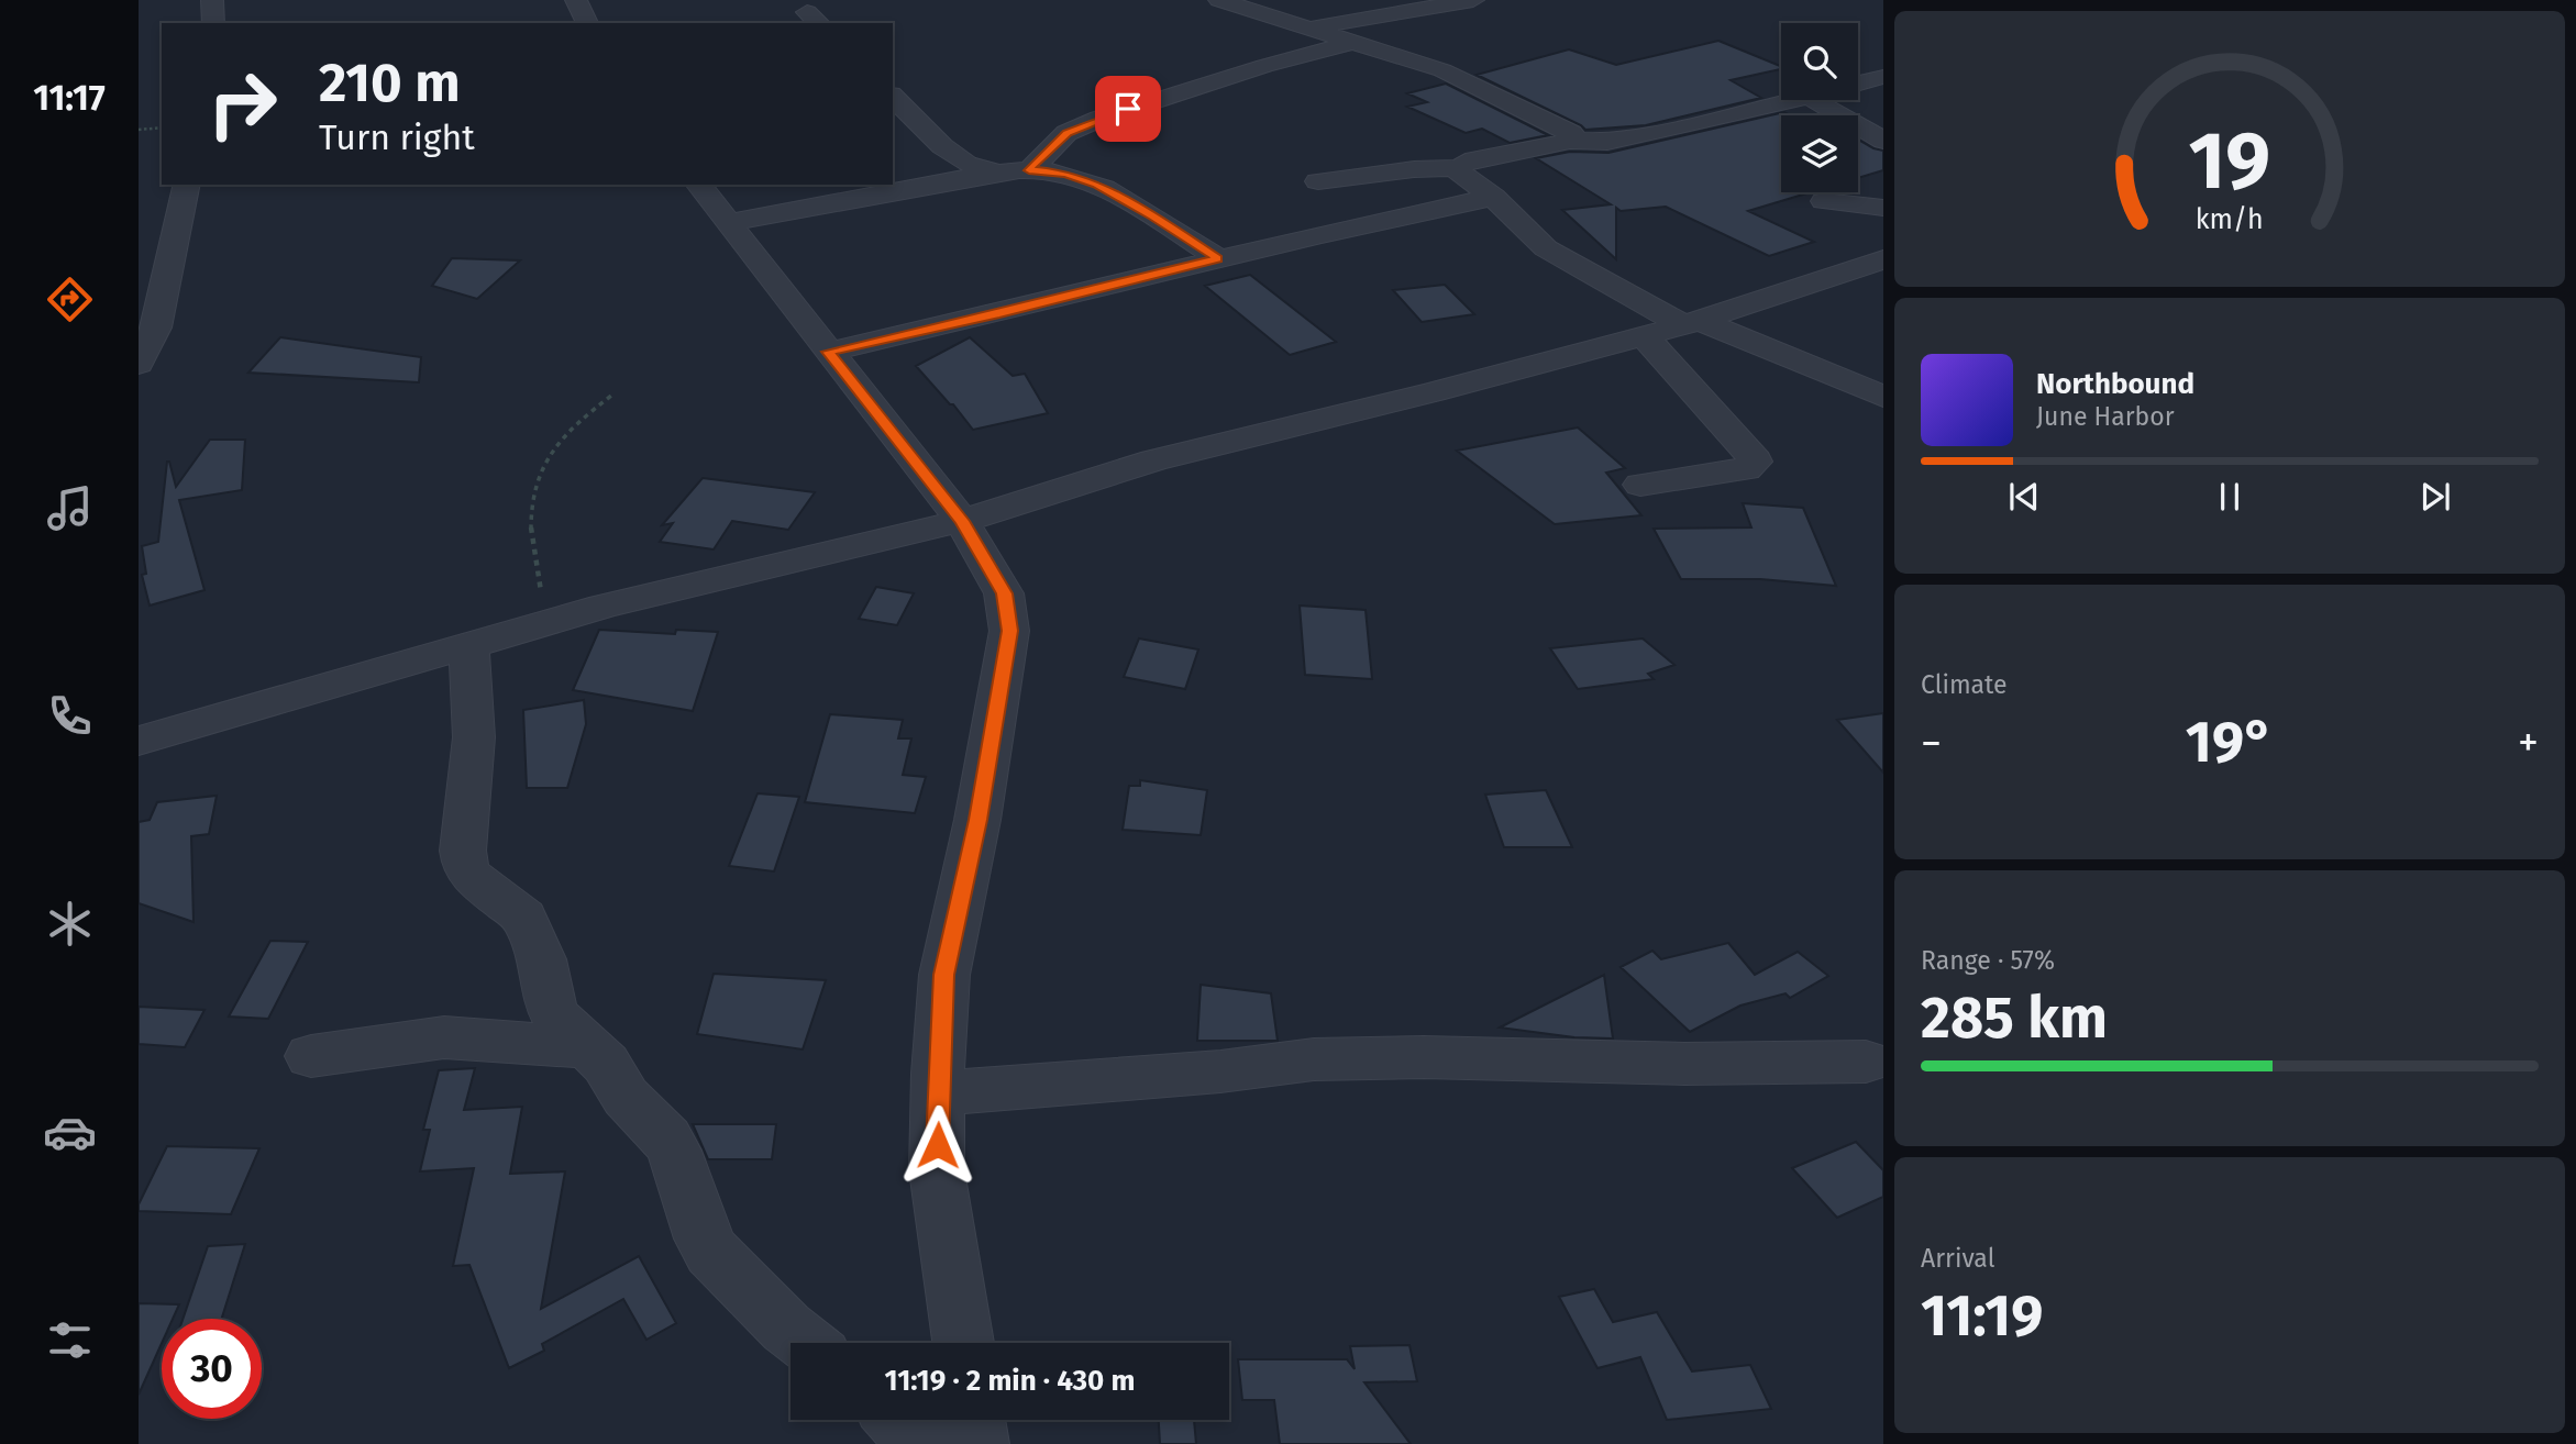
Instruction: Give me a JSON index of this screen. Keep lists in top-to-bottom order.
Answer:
{
  "page": {
    "tabs": "11:17",
    "turn": ["210 m", "Turn right"],
    "song": ["Northbound", "June Harbor"],
    "tile": [
      "Climate",
      ["Range · 57%", "285 km"],
      ["Arrival", "11:19"]
    ],
    "heat": ["−", "19°", "+"],
    "limit": "30",
    "trip": "11:19 · 2 min · 430 m",
    "gauge": ["19", "km/h"]
  }
}
